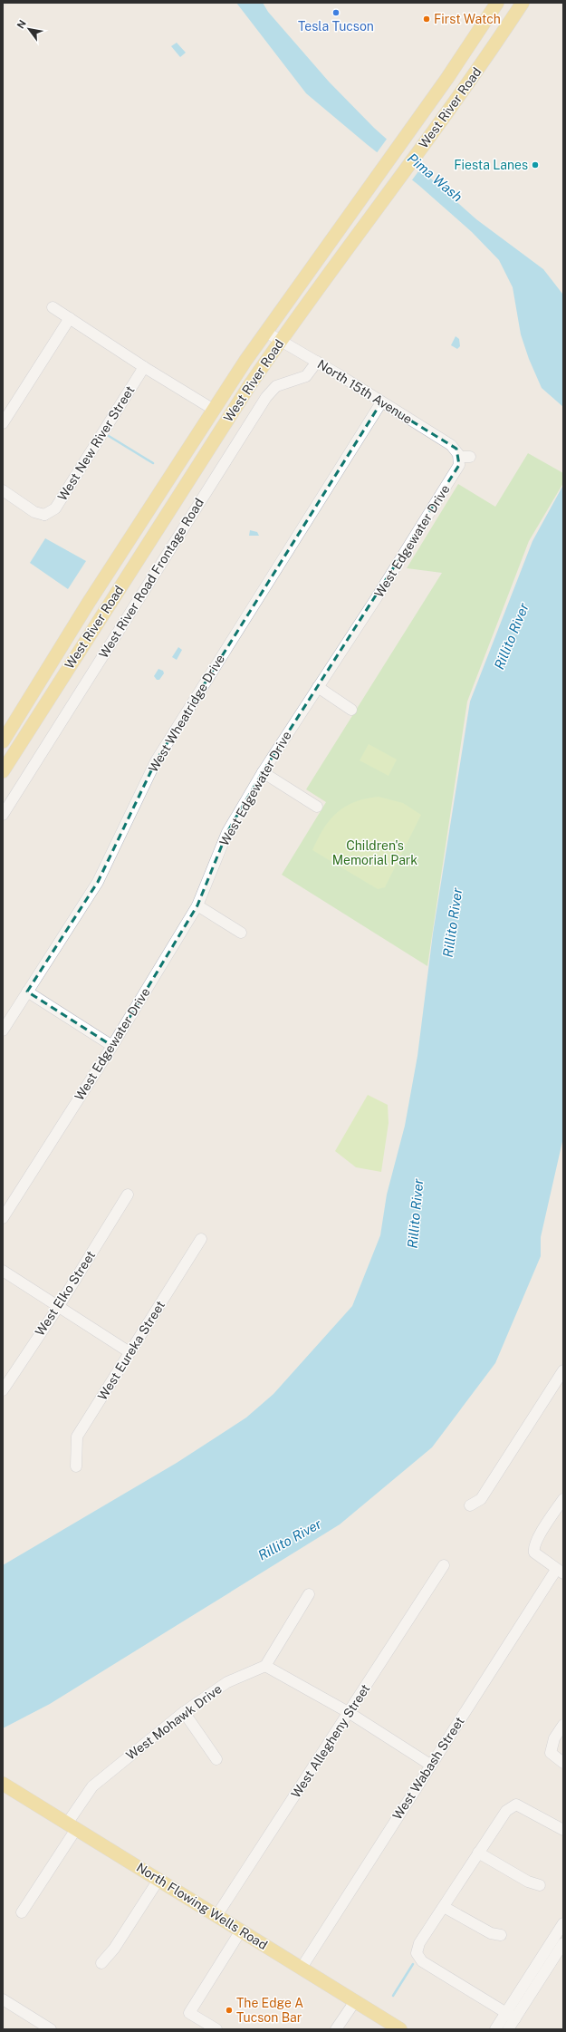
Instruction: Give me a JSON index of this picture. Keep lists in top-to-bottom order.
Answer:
{
  "streets": {
    "main road": ["West River Road", "North Flowing Wells Road"],
    "street": [
      "North 15th Avenue",
      "West New River Street",
      "West Edgewater Drive",
      "West River Road Frontage Road",
      "West Wheatridge Drive",
      "West Elko Street",
      "West Eureka Street",
      "West Mohawk Drive",
      "West Allegheny Street",
      "West Wabash Street"
    ]
  },
  "crossings": [
    ["West River Road", "North 15th Avenue"],
    ["North 15th Avenue", "West Edgewater Drive"],
    ["North 15th Avenue", "West River Road Frontage Road"],
    ["North 15th Avenue", "West Wheatridge Drive"],
    ["West Mohawk Drive", "North Flowing Wells Road"],
    ["West Allegheny Street", "North Flowing Wells Road"],
    ["West Wabash Street", "North Flowing Wells Road"]
  ],
  "water": ["Pima Wash", "Rillito River"],
  "parks": ["Children's Memorial Park"],
  "places": [
    "Tesla Tucson",
    "First Watch",
    "Fiesta Lanes",
    "The Edge A Tucson Bar"
  ],
  "north": "top left"
}
